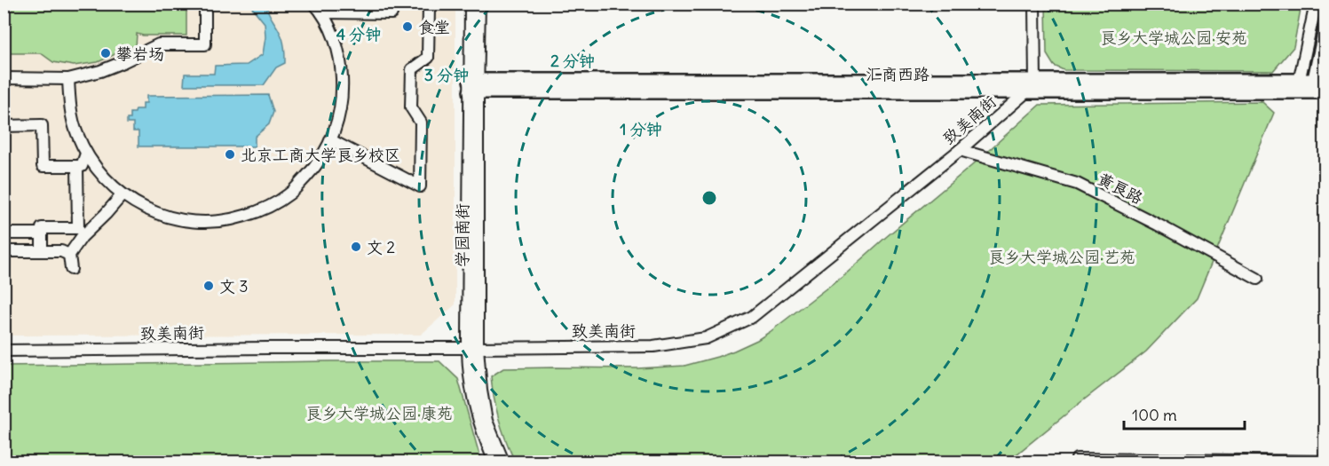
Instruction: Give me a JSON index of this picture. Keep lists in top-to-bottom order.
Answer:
{
  "streets": {
    "main road": ["汇商西路"],
    "street": ["致美南街", "黄良路", "学园南街"]
  },
  "crossings": [
    ["汇商西路", "致美南街"],
    ["汇商西路", "学园南街"],
    ["致美南街", "黄良路"],
    ["致美南街", "学园南街"]
  ],
  "parks": ["良乡大学城公园·安苑", "良乡大学城公园·艺苑", "良乡大学城公园·康苑"],
  "places": [
    "食堂",
    "攀岩场",
    "北京工商大学良乡校区",
    "文 2",
    "文 3"
  ],
  "scale_bar": "100 m",
  "rings": [
    "4 分钟",
    "2 分钟",
    "3 分钟",
    "1 分钟"
  ]
}
